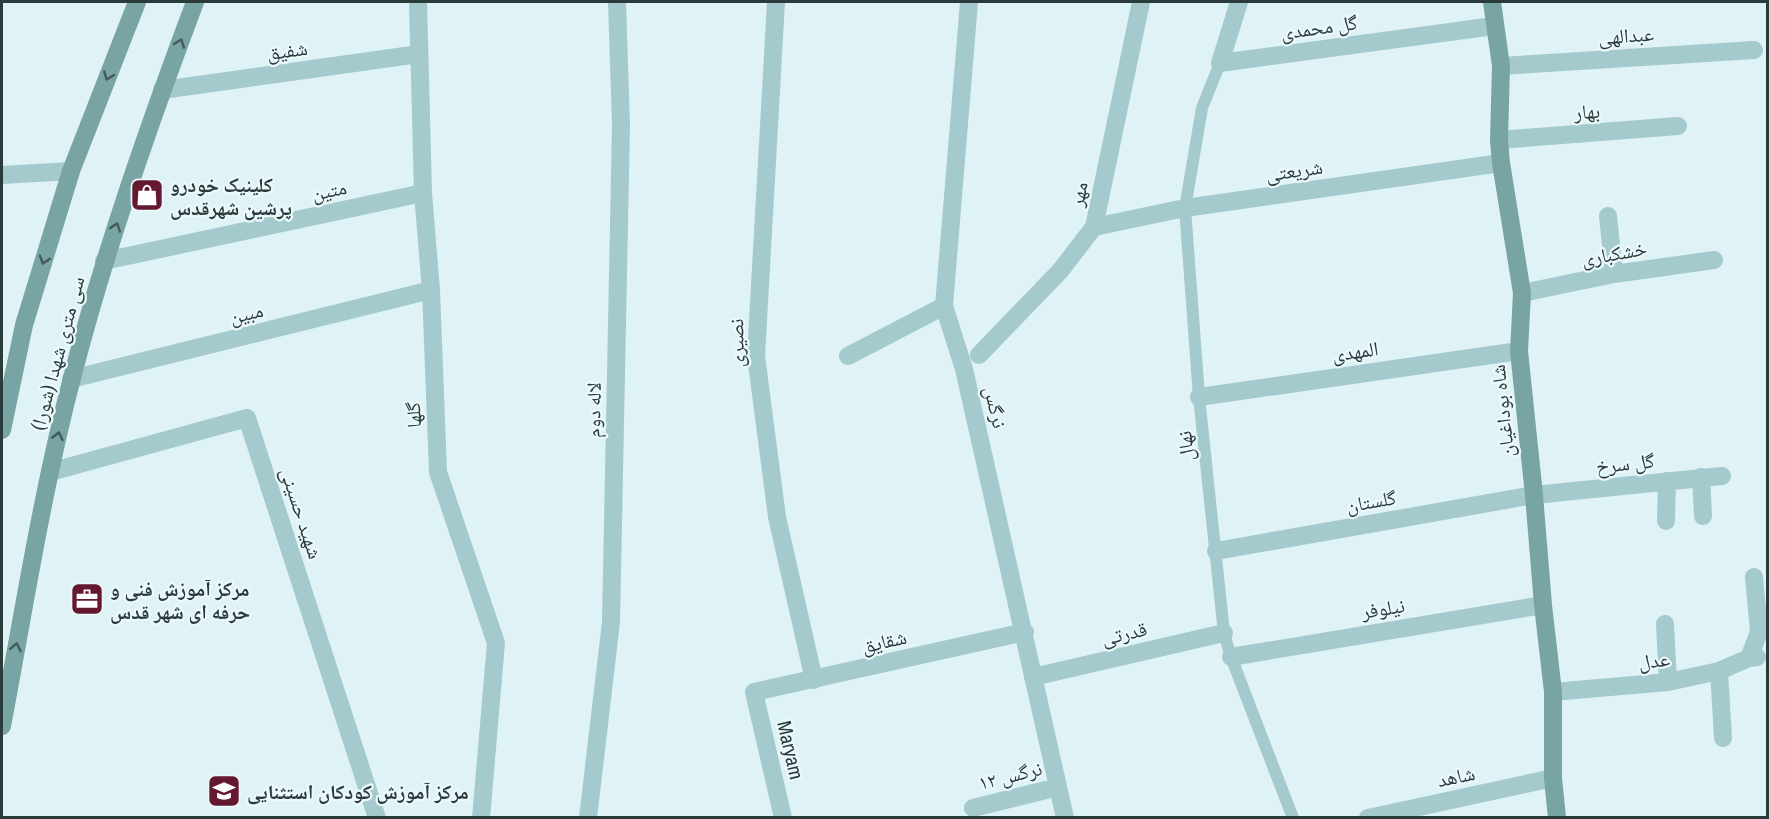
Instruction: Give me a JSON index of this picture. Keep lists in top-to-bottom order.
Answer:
{
  "streets": {
    "main road": ["سی متری شهدا (شورا)", "شاه بوداغیان"],
    "street": [
      "گل محمدی",
      "عبدالهی",
      "شفیق",
      "بهار",
      "شریعتی",
      "متین",
      "مهر",
      "خشکباری",
      "مبین",
      "نصیری",
      "المهدی",
      "نرگس",
      "لاله دوم",
      "گلها",
      "گل سرخ",
      "گلستان",
      "شهید حسینی",
      "نیلوفر",
      "قدرتی",
      "شقایق",
      "عدل",
      "Maryam",
      "نرگس ۱۲",
      "شاهد"
    ],
    "lane": ["نهال"]
  },
  "crossings": [
    ["گل محمدی", "شاه بوداغیان"],
    ["گل محمدی", "نهال"],
    ["عبدالهی", "شاه بوداغیان"],
    ["شفیق", "سی متری شهدا (شورا)"],
    ["شفیق", "گلها"],
    ["بهار", "شاه بوداغیان"],
    ["شریعتی", "مهر"],
    ["شریعتی", "شاه بوداغیان"],
    ["شریعتی", "نهال"],
    ["متین", "سی متری شهدا (شورا)"],
    ["متین", "گلها"],
    ["خشکباری", "شاه بوداغیان"],
    ["مبین", "سی متری شهدا (شورا)"],
    ["مبین", "گلها"],
    ["نصیری", "شقایق"],
    ["المهدی", "شاه بوداغیان"],
    ["المهدی", "نهال"],
    ["سی متری شهدا (شورا)", "شهید حسینی"],
    ["نرگس", "قدرتی"],
    ["نرگس", "شقایق"],
    ["نرگس", "نرگس ۱۲"],
    ["شاه بوداغیان", "گل سرخ"],
    ["شاه بوداغیان", "گلستان"],
    ["شاه بوداغیان", "نیلوفر"],
    ["شاه بوداغیان", "عدل"],
    ["شاه بوداغیان", "شاهد"],
    ["نهال", "گلستان"],
    ["نهال", "نیلوفر"],
    ["نهال", "قدرتی"],
    ["گل سرخ", "گلستان"],
    ["شقایق", "Maryam"]
  ],
  "places": {
    "shop": ["کلینیک خودرو پرشین شهرقدس"],
    "office": ["مرکز آموزش فنی و حرفه ای شهر قدس"],
    "school or university": ["مرکز آموزش کودکان استثنایی"]
  }
}
